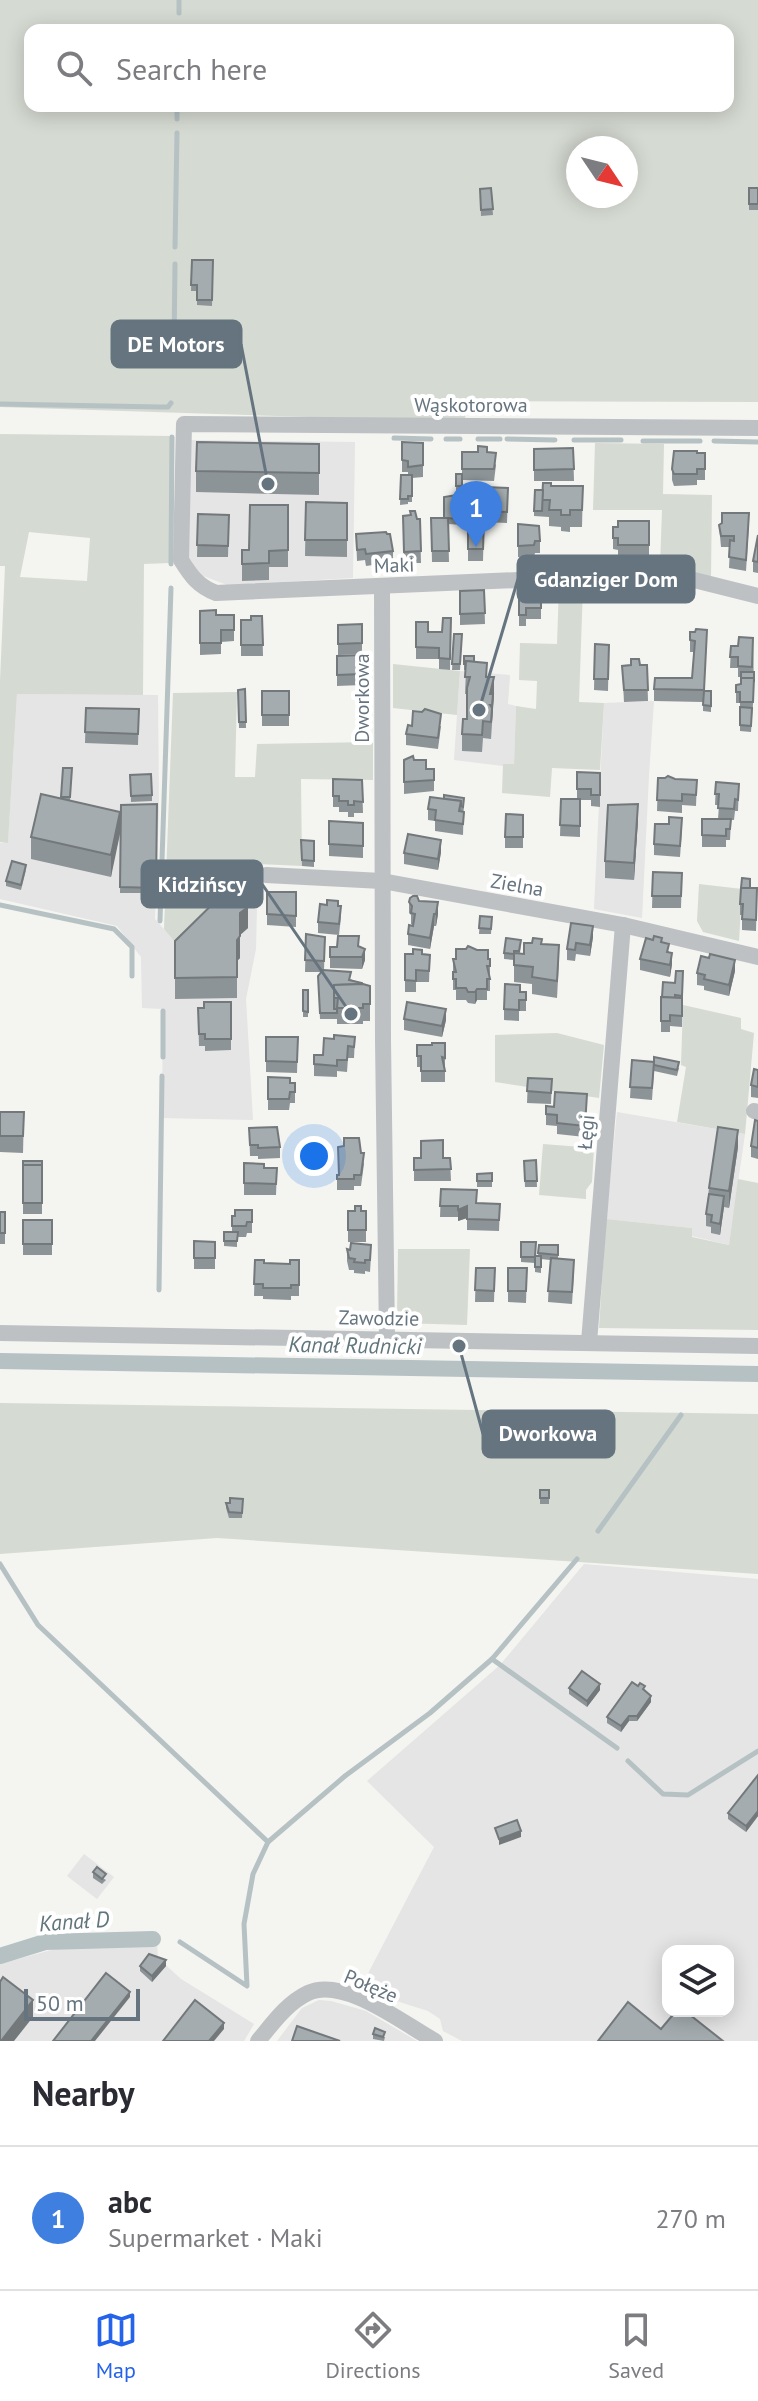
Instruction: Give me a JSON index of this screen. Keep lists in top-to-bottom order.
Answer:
{
  "streets": {
    "street": [
      "Wąskotorowa",
      "Maki",
      "Dworkowa",
      "Zielna",
      "Łęgi",
      "Zawodzie",
      "Połęże"
    ]
  },
  "crossings": [
    ["Wąskotorowa", "Maki"],
    ["Maki", "Dworkowa"],
    ["Dworkowa", "Zielna"],
    ["Dworkowa", "Zawodzie"],
    ["Zielna", "Łęgi"],
    ["Łęgi", "Zawodzie"]
  ],
  "water": ["Kanał Rudnicki", "Kanał D"],
  "places": [
    "DE Motors",
    "Gdanziger Dom",
    "Kidzińscy",
    "Dworkowa"
  ],
  "scale_bar": "50 m",
  "north": "bottom right",
  "page": {
    "search": "Search here",
    "pins": "1",
    "scale": "50 m",
    "heading": "Nearby",
    "list": [
      {
        "mark": "1",
        "name": "abc",
        "note": "Supermarket · Maki",
        "value": "270 m"
      }
    ],
    "nav": ["Map", "Directions", "Saved"]
  }
}
